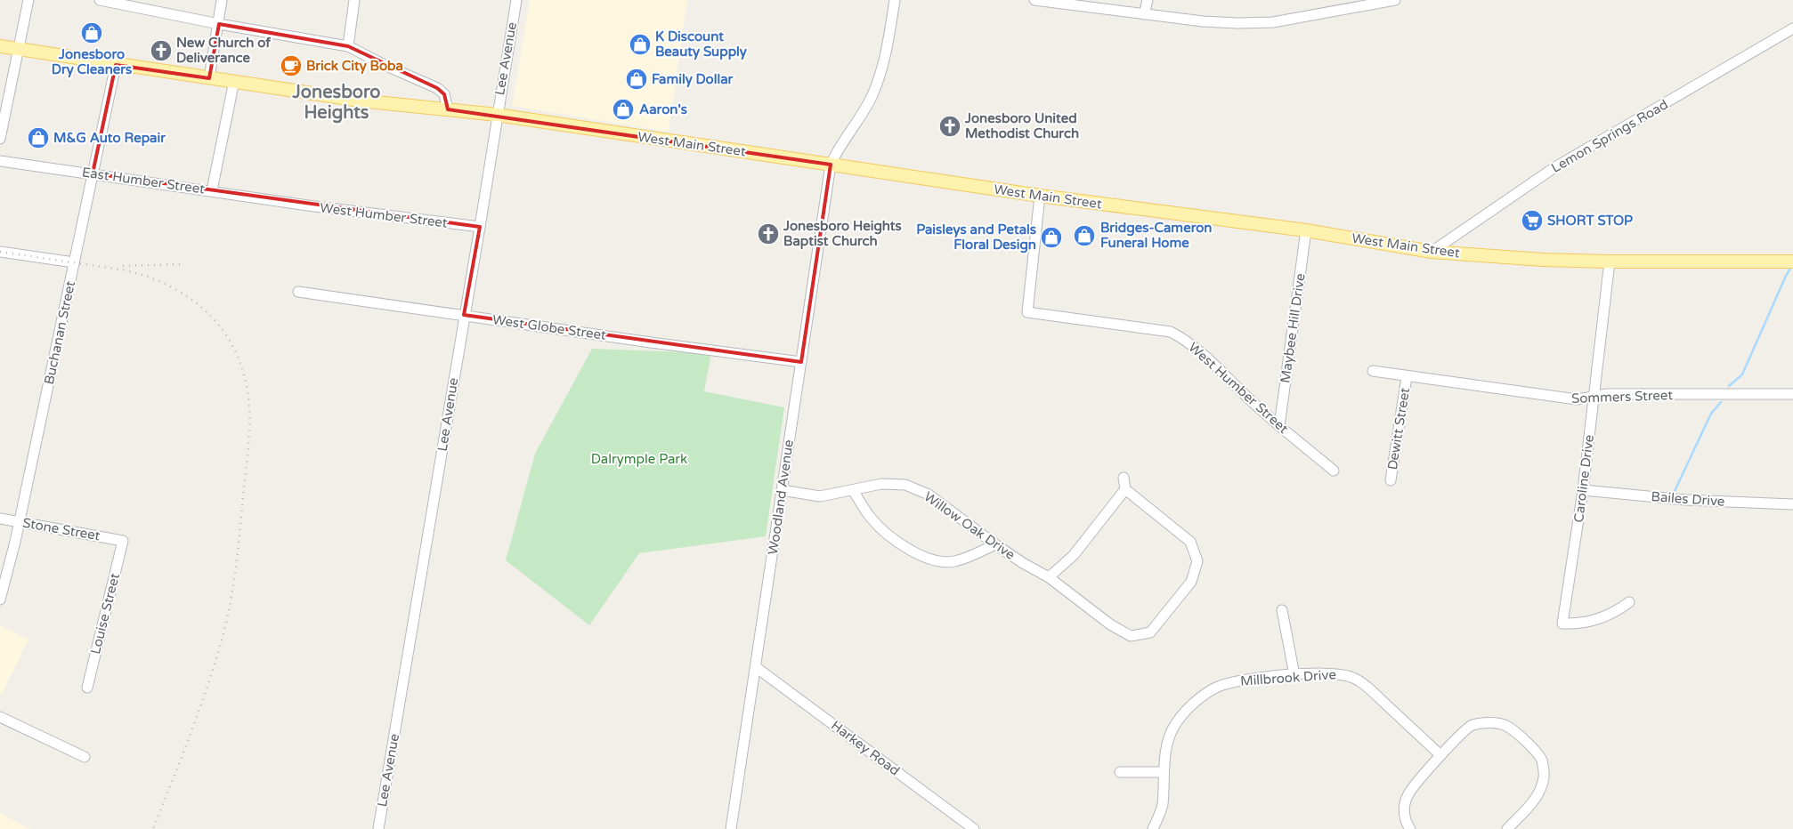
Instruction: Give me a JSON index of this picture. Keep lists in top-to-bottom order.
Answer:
{
  "streets": {
    "main road": ["West Main Street"],
    "street": [
      "Lee Avenue",
      "Lemon Springs Road",
      "East Humber Street",
      "West Humber Street",
      "West Globe Street",
      "Maybee Hill Drive",
      "Buchanan Street",
      "Sommers Street",
      "Dewitt Street",
      "Caroline Drive",
      "Woodland Avenue",
      "Bailes Drive",
      "Willow Oak Drive",
      "Stone Street",
      "Louise Street",
      "Millbrook Drive",
      "Harkey Road"
    ]
  },
  "crossings": [
    ["Lee Avenue", "West Main Street"],
    ["Lee Avenue", "West Humber Street"],
    ["Lee Avenue", "West Globe Street"],
    ["Lemon Springs Road", "West Main Street"],
    ["West Main Street", "West Humber Street"],
    ["West Main Street", "Maybee Hill Drive"],
    ["West Main Street", "Buchanan Street"],
    ["West Main Street", "Caroline Drive"],
    ["West Main Street", "Woodland Avenue"],
    ["East Humber Street", "West Humber Street"],
    ["East Humber Street", "Buchanan Street"],
    ["West Humber Street", "Maybee Hill Drive"],
    ["West Globe Street", "Woodland Avenue"],
    ["Buchanan Street", "Stone Street"],
    ["Sommers Street", "Dewitt Street"],
    ["Sommers Street", "Caroline Drive"],
    ["Caroline Drive", "Bailes Drive"],
    ["Woodland Avenue", "Willow Oak Drive"],
    ["Woodland Avenue", "Harkey Road"],
    ["Stone Street", "Louise Street"]
  ],
  "districts": ["Jonesboro Heights"],
  "parks": ["Dalrymple Park"],
  "places": {
    "shop": [
      "Jonesboro Dry Cleaners",
      "K Discount Beauty Supply",
      "Family Dollar",
      "Aaron's",
      "M&G Auto Repair",
      "Bridges-Cameron Funeral Home",
      "Paisleys and Petals Floral Design"
    ],
    "church": ["New Church of Deliverance", "Jonesboro United Methodist Church", "Jonesboro Heights Baptist Church"],
    "cafe": ["Brick City Boba"],
    "supermarket": ["SHORT STOP"]
  }
}
